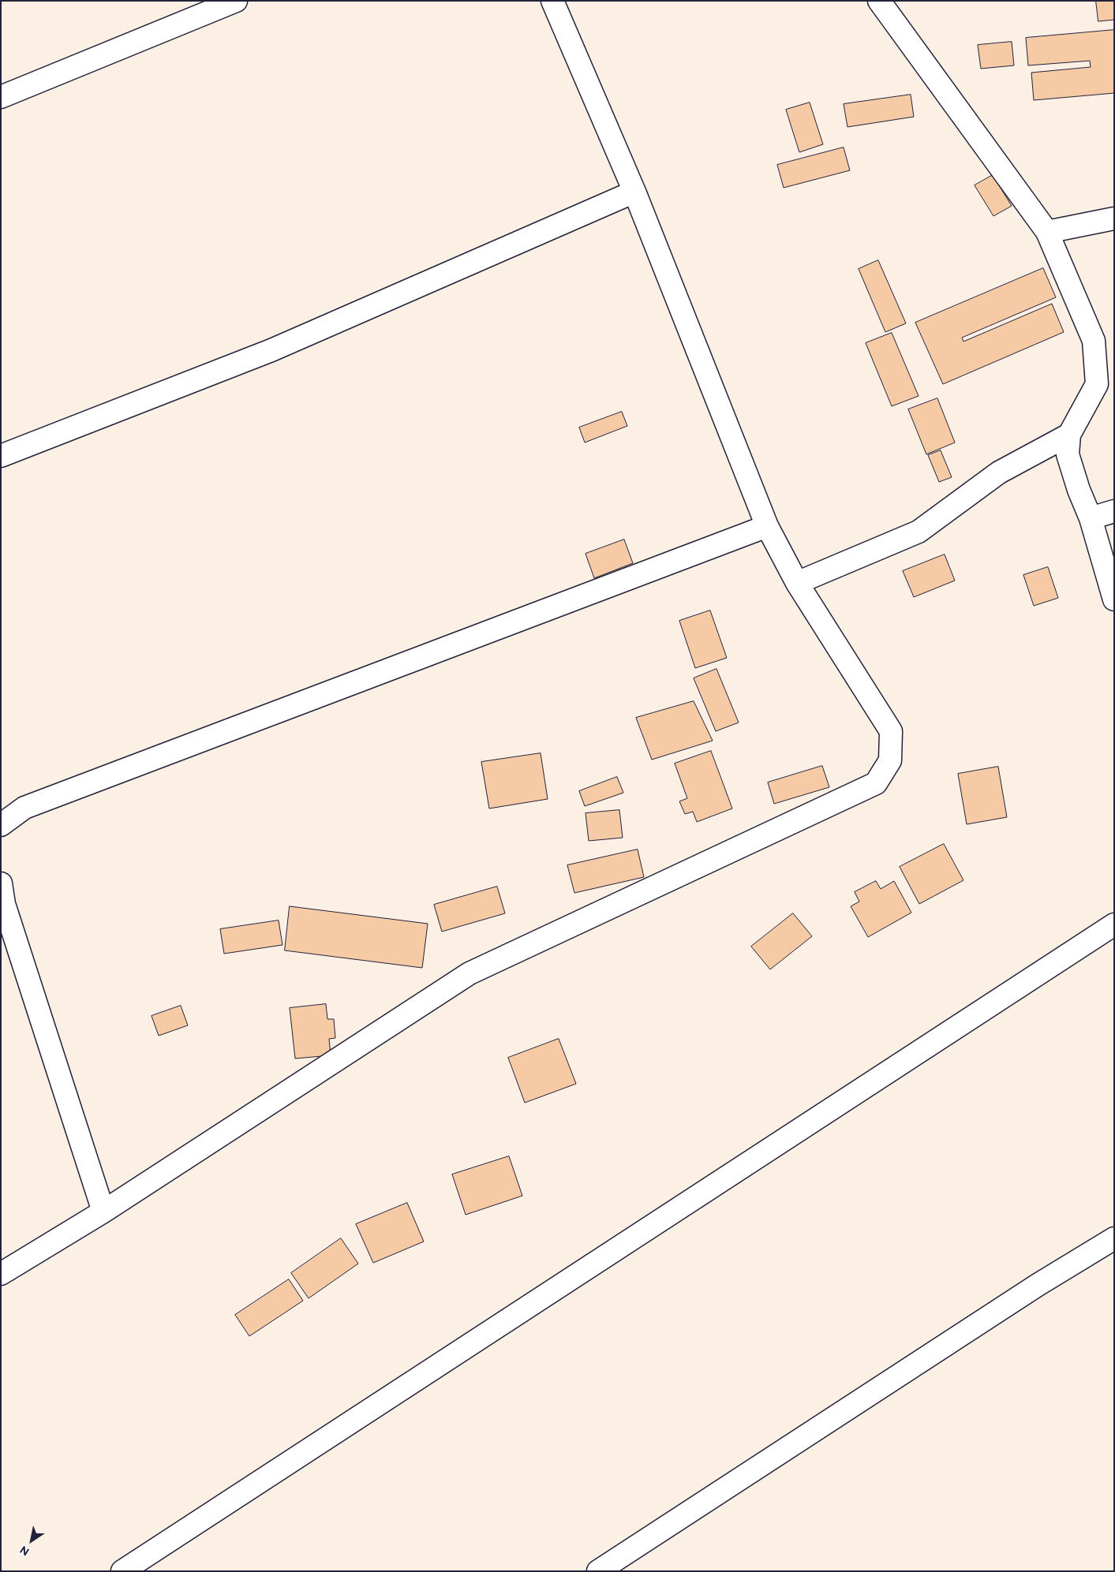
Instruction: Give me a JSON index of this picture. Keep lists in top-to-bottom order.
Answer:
{
  "north": "bottom left"
}
